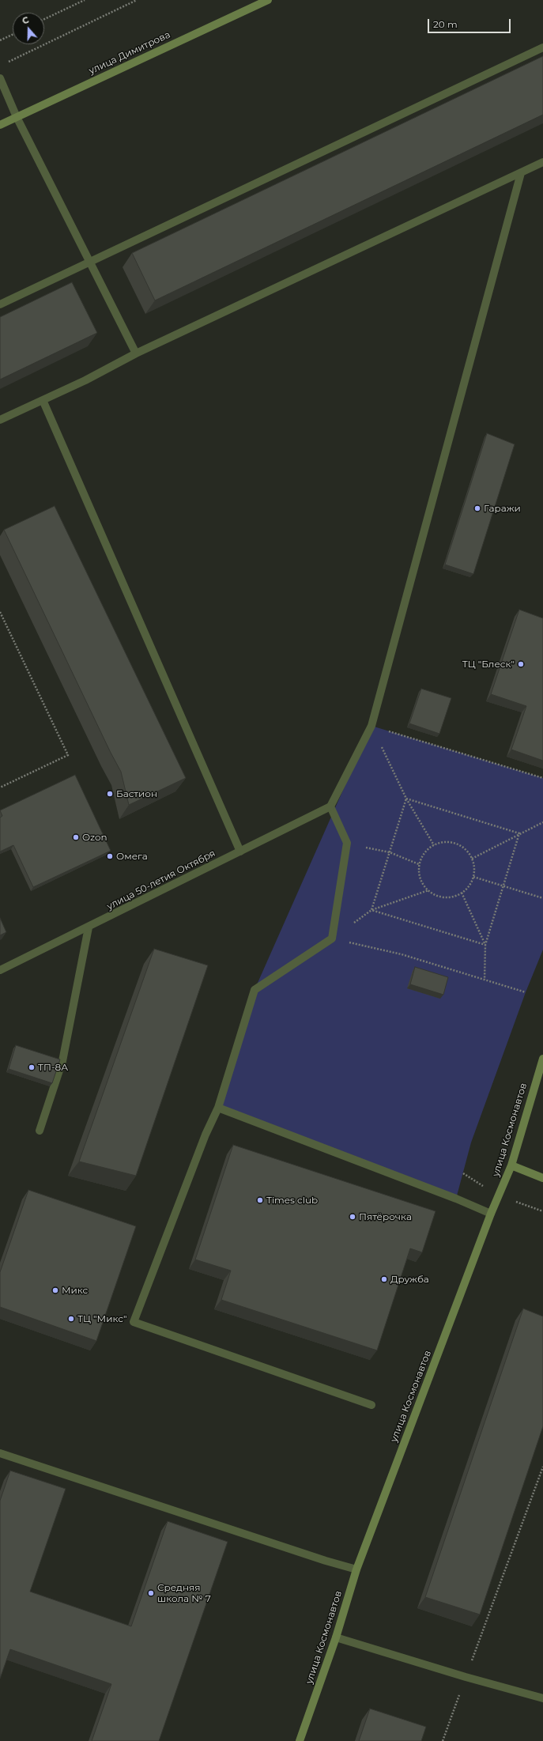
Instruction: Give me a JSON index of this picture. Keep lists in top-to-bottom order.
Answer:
{
  "streets": {
    "main road": ["улица Димитрова", "улица Космонавтов"],
    "street": ["улица 50-летия Октября"]
  },
  "places": [
    "Гаражи",
    "ТЦ \"Блеск\"",
    "Бастион",
    "Ozon",
    "Омега",
    "ТП-8А",
    "Times club",
    "Пятёрочка",
    "Дружба",
    "Микс",
    "ТЦ \"Микс\"",
    "Средняя школа № 7"
  ],
  "scale_bar": "20 m",
  "north": "top"
}
